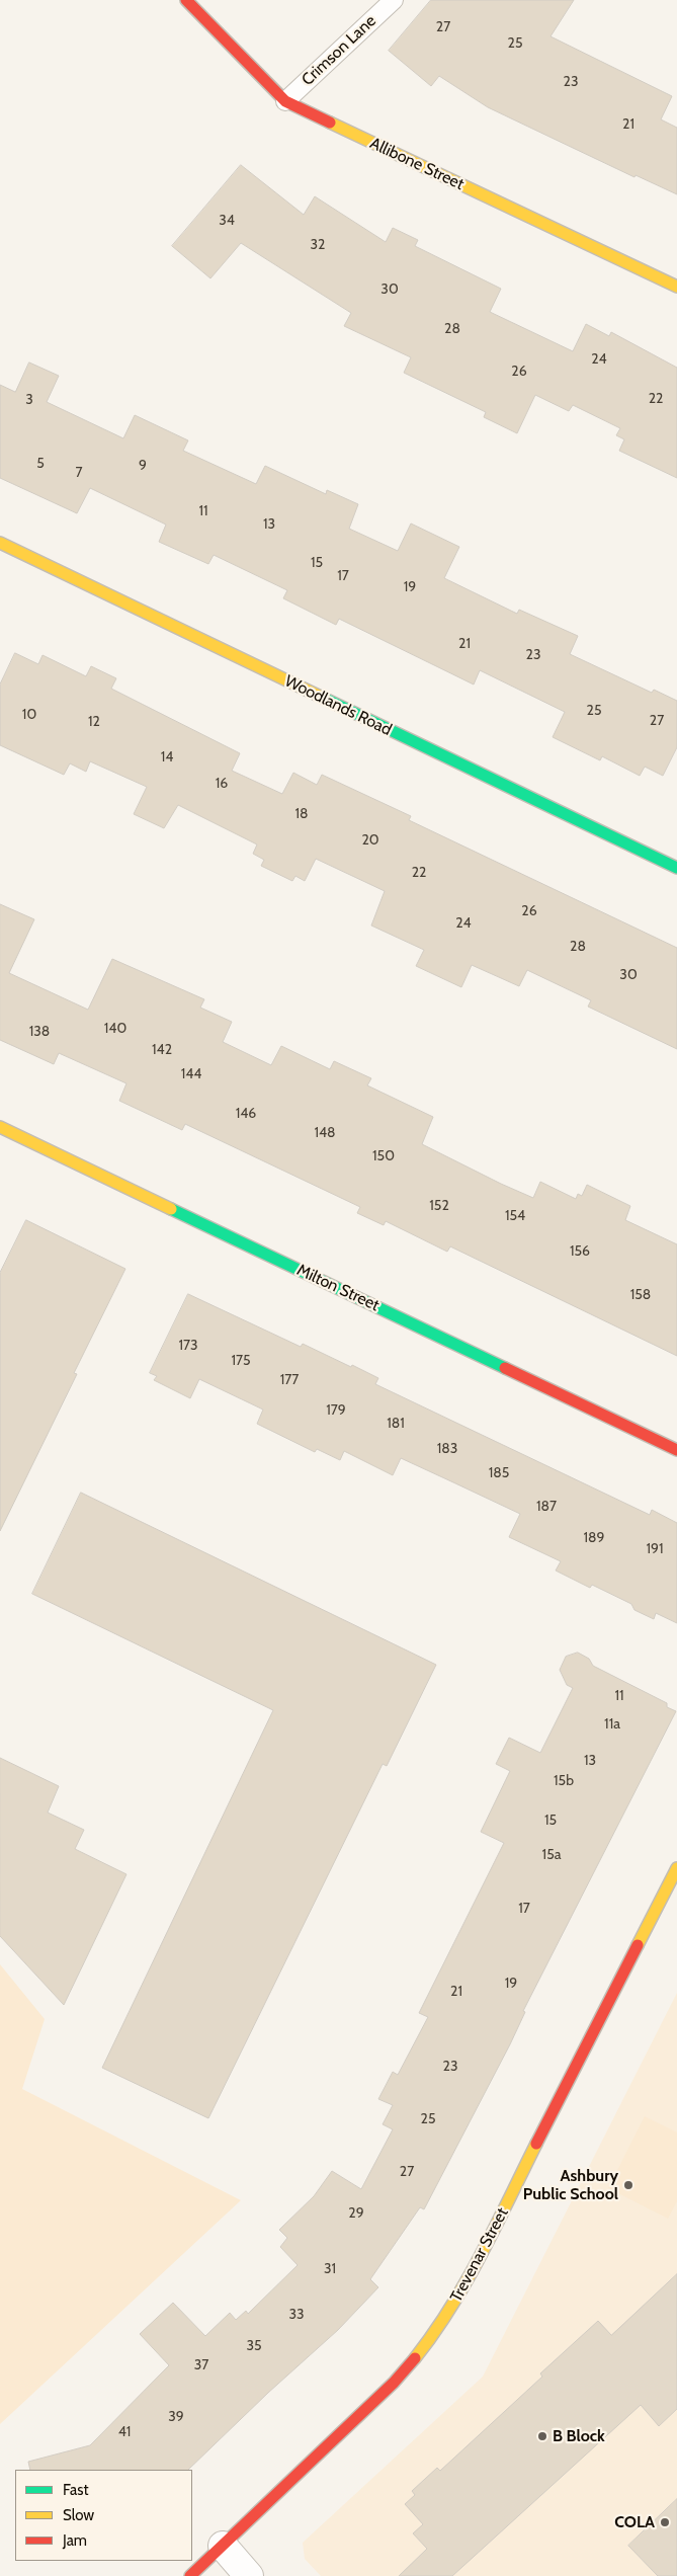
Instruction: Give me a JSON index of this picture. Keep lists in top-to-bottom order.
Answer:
{
  "streets": {
    "street": [
      "Allibone Street",
      "Woodlands Road",
      "Milton Street",
      "Trevenar Street"
    ],
    "lane": ["Crimson Lane"]
  },
  "crossings": [
    ["Crimson Lane", "Allibone Street"]
  ],
  "places": ["Ashbury Public School", "B Block", "COLA"],
  "house_numbers": [
    "27",
    "25",
    "23",
    "21",
    "34",
    "32",
    "30",
    "28",
    "24",
    "26",
    "22",
    "3",
    "5",
    "9",
    "7",
    "11",
    "13",
    "15",
    "17",
    "19",
    "21",
    "23",
    "25",
    "10",
    "27",
    "12",
    "14",
    "16",
    "18",
    "20",
    "22",
    "26",
    "24",
    "28",
    "30",
    "140",
    "138",
    "142",
    "144",
    "146",
    "148",
    "150",
    "152",
    "154",
    "156",
    "158",
    "173",
    "175",
    "177",
    "179",
    "181",
    "183",
    "185",
    "187",
    "189",
    "191",
    "11",
    "11a",
    "13",
    "15b",
    "15",
    "15a",
    "17",
    "19",
    "21",
    "23",
    "25",
    "27",
    "29",
    "31",
    "33",
    "35",
    "37",
    "39",
    "41"
  ],
  "legend": ["Fast", "Slow", "Jam"]
}
